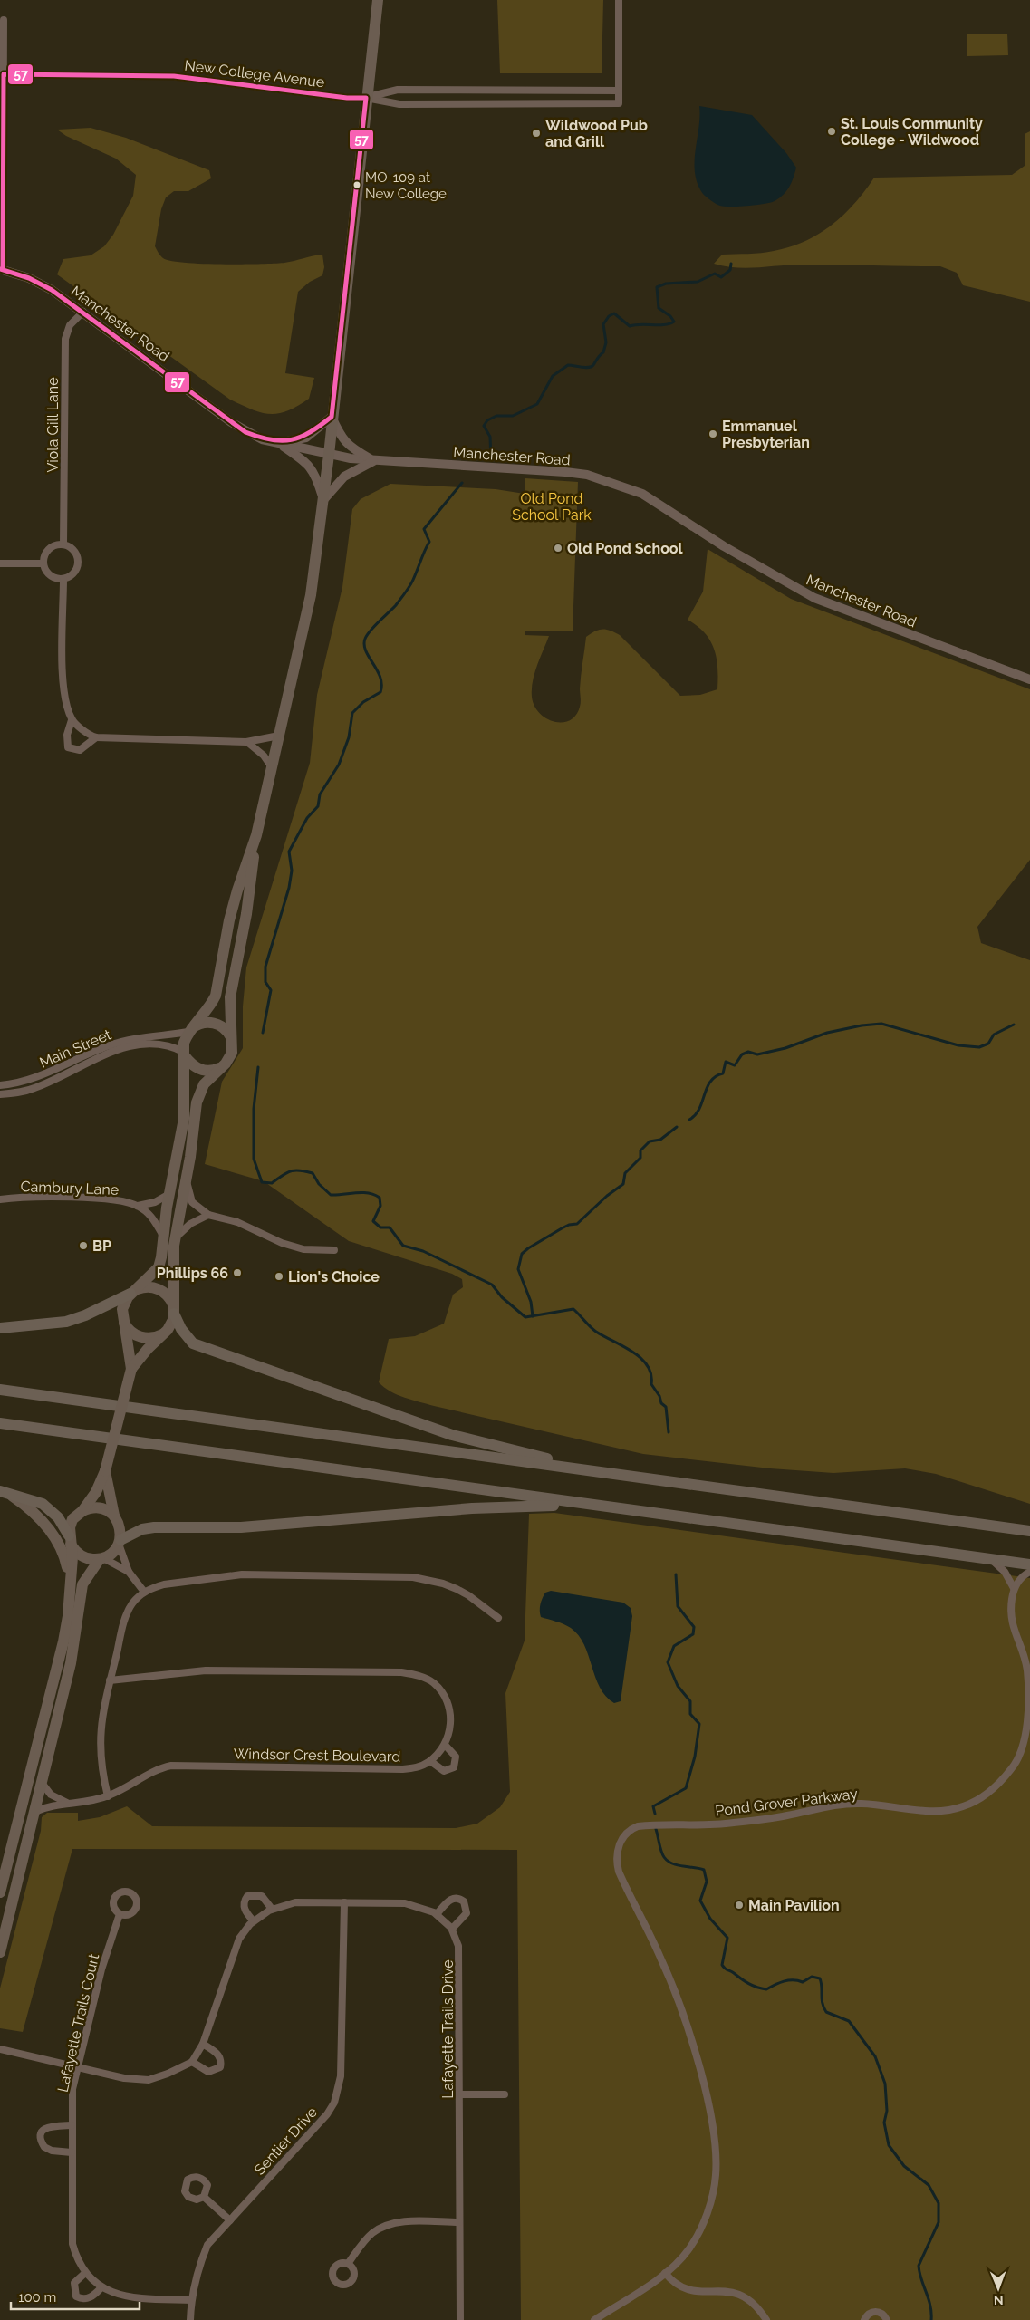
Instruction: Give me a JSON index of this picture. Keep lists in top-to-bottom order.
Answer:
{
  "streets": {
    "street": [
      "New College Avenue",
      "Manchester Road",
      "Viola Gill Lane",
      "Main Street",
      "Cambury Lane",
      "Windsor Crest Boulevard",
      "Pond Grover Parkway",
      "Lafayette Trails Court",
      "Lafayette Trails Drive",
      "Sentier Drive"
    ]
  },
  "crossings": [
    ["Manchester Road", "Viola Gill Lane"],
    ["Lafayette Trails Court", "Sentier Drive"]
  ],
  "parks": ["Old Pond School Park"],
  "places": [
    "St. Louis Community College - Wildwood",
    "Wildwood Pub and Grill",
    "MO-109 at New College",
    "Emmanuel Presbyterian",
    "Old Pond School",
    "BP",
    "Phillips 66",
    "Lion's Choice",
    "Main Pavilion"
  ],
  "lines": ["transit line 57"],
  "scale_bar": "100 m",
  "north": "bottom"
}
